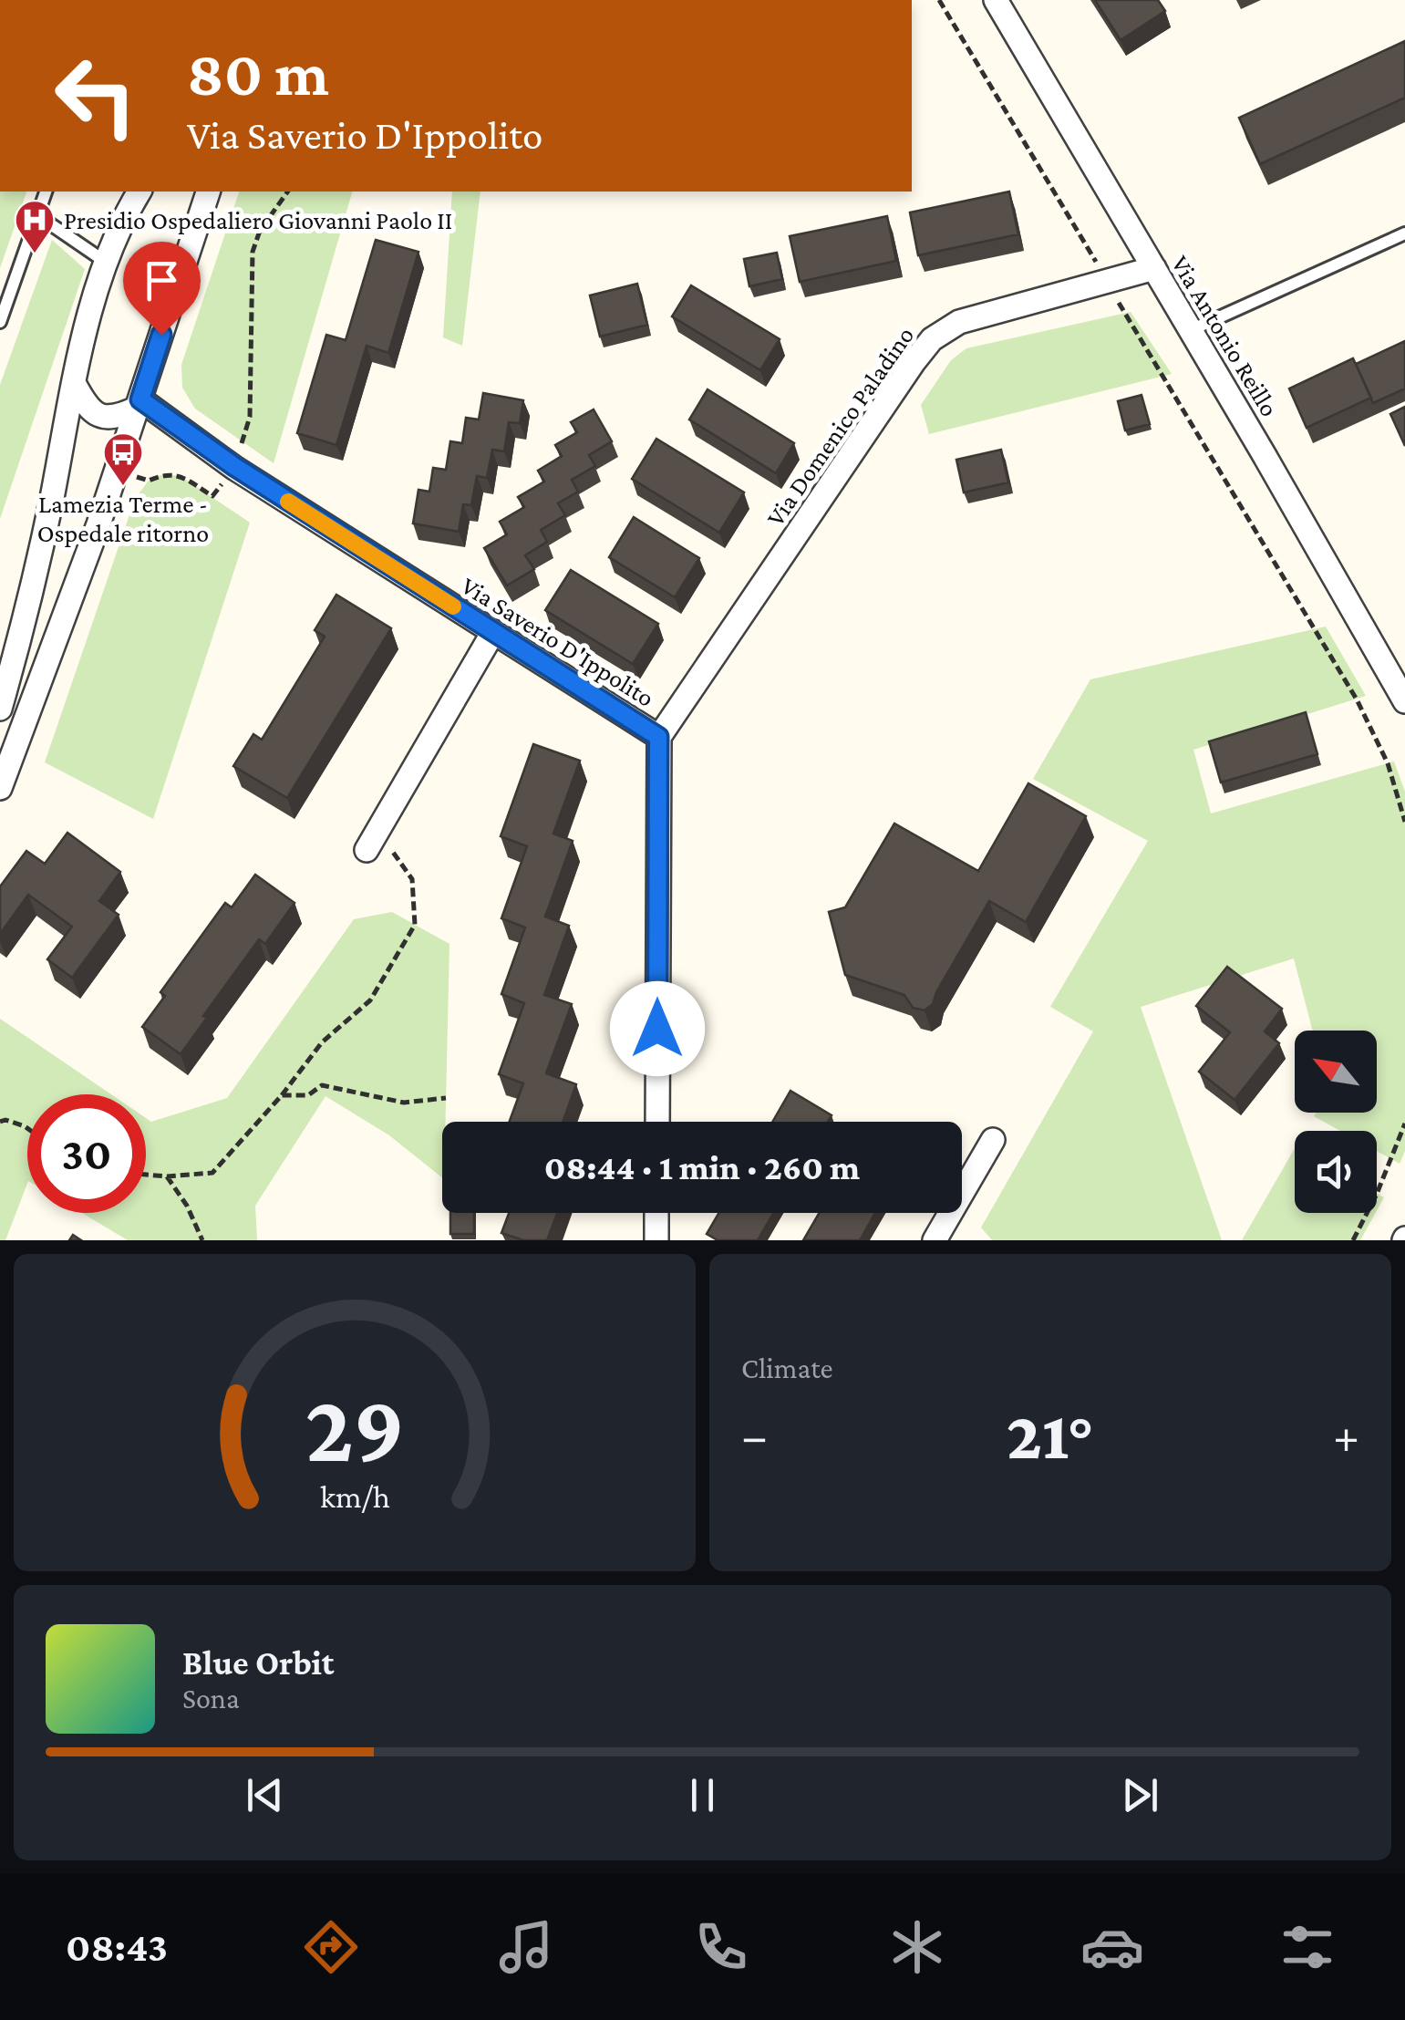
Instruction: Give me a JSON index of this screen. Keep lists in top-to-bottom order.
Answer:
{
  "streets": {
    "street": ["Via Antonio Reillo", "Via Domenico Paladino", "Via Saverio D'Ippolito"]
  },
  "crossings": [
    ["Via Antonio Reillo", "Via Domenico Paladino"],
    ["Via Domenico Paladino", "Via Saverio D'Ippolito"]
  ],
  "places": {
    "hospital": ["Presidio Ospedaliero Giovanni Paolo II"],
    "bus stop": ["Lamezia Terme - Ospedale ritorno"]
  },
  "north": "top left",
  "page": {
    "turn": ["80 m", "Via Saverio D'Ippolito"],
    "limit": "30",
    "trip": "08:44 · 1 min · 260 m",
    "tile": "Climate",
    "heat": ["−", "21°", "+"],
    "song": ["Blue Orbit", "Sona"],
    "tabs": "08:43",
    "gauge": ["29", "km/h"]
  }
}
